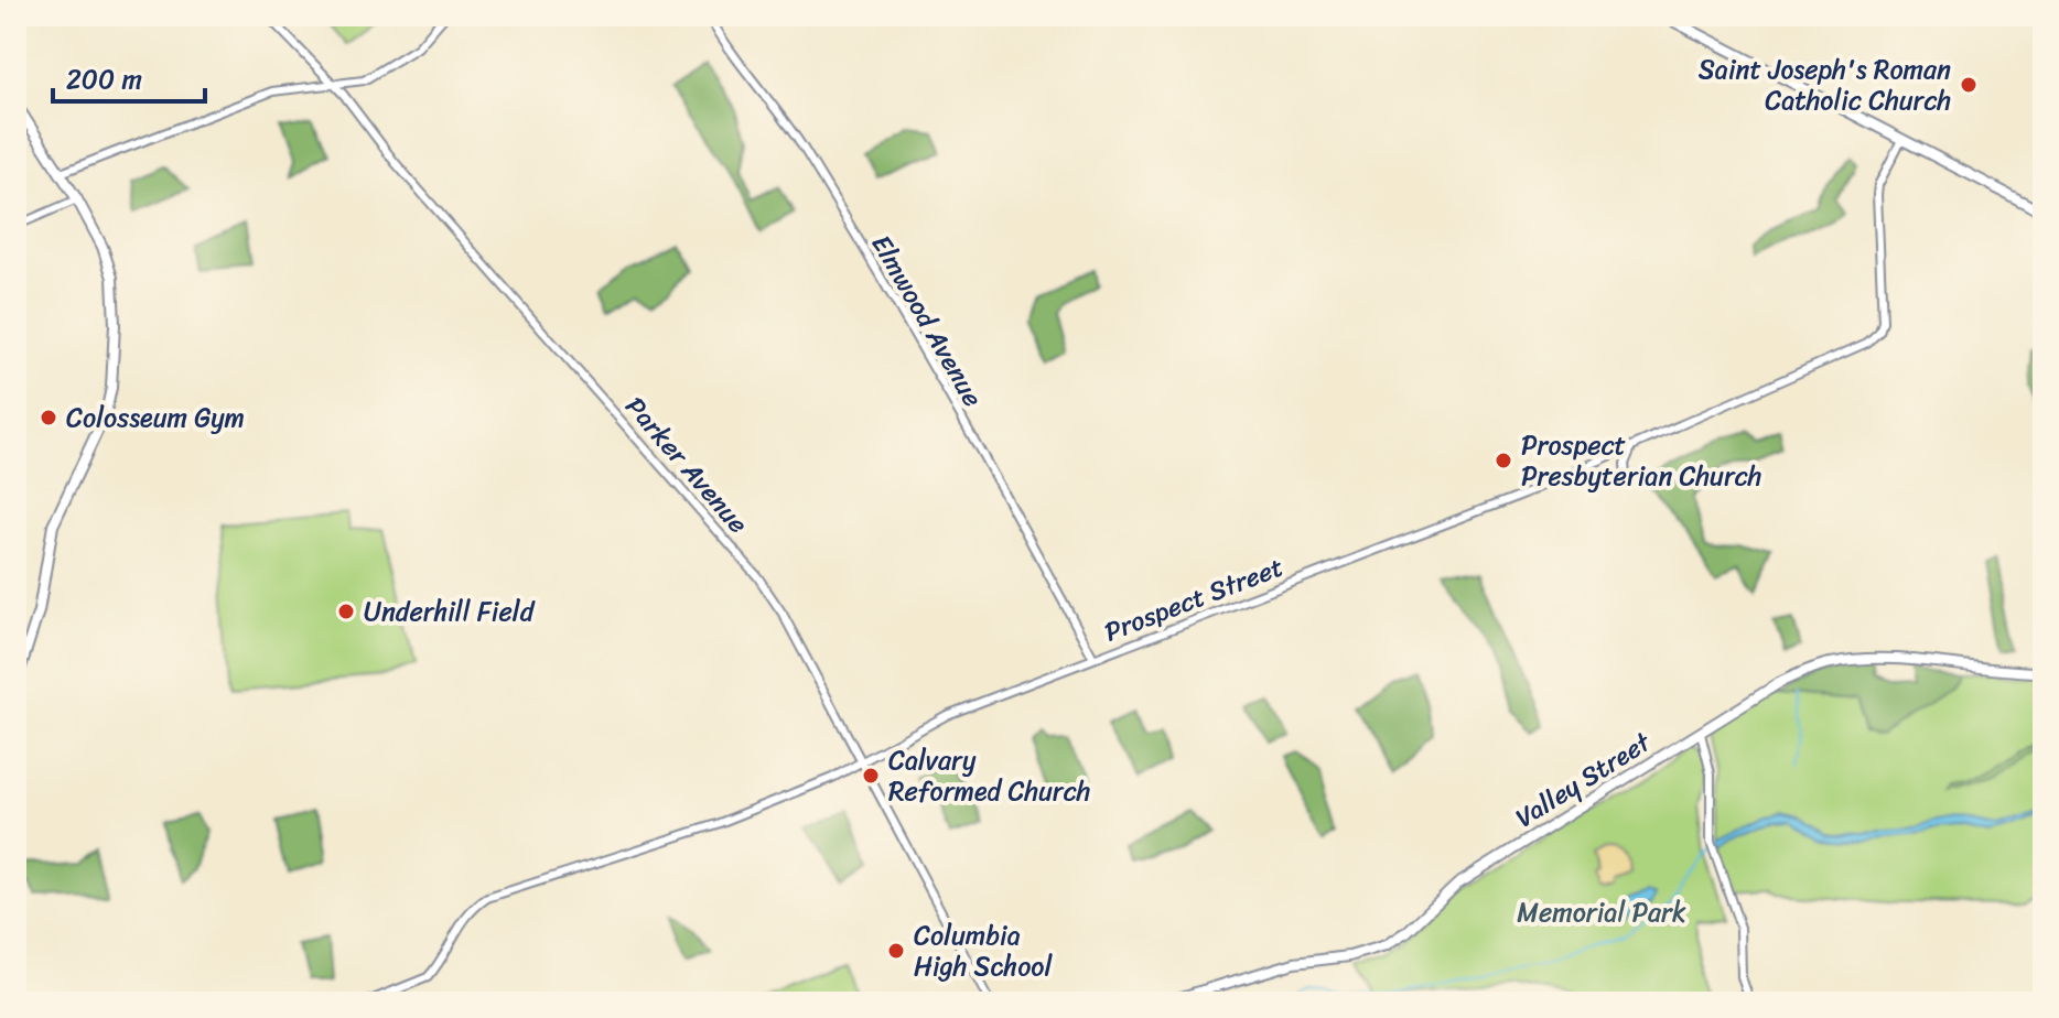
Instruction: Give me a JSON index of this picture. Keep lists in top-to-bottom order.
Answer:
{
  "streets": {
    "main road": ["Valley Street"],
    "street": ["Elmwood Avenue", "Parker Avenue", "Prospect Street"]
  },
  "crossings": [
    ["Elmwood Avenue", "Prospect Street"],
    ["Parker Avenue", "Prospect Street"]
  ],
  "parks": ["Memorial Park"],
  "places": [
    "Saint Joseph's Roman Catholic Church",
    "Colosseum Gym",
    "Prospect Presbyterian Church",
    "Underhill Field",
    "Calvary Reformed Church",
    "Columbia High School"
  ],
  "scale_bar": "200 m"
}
